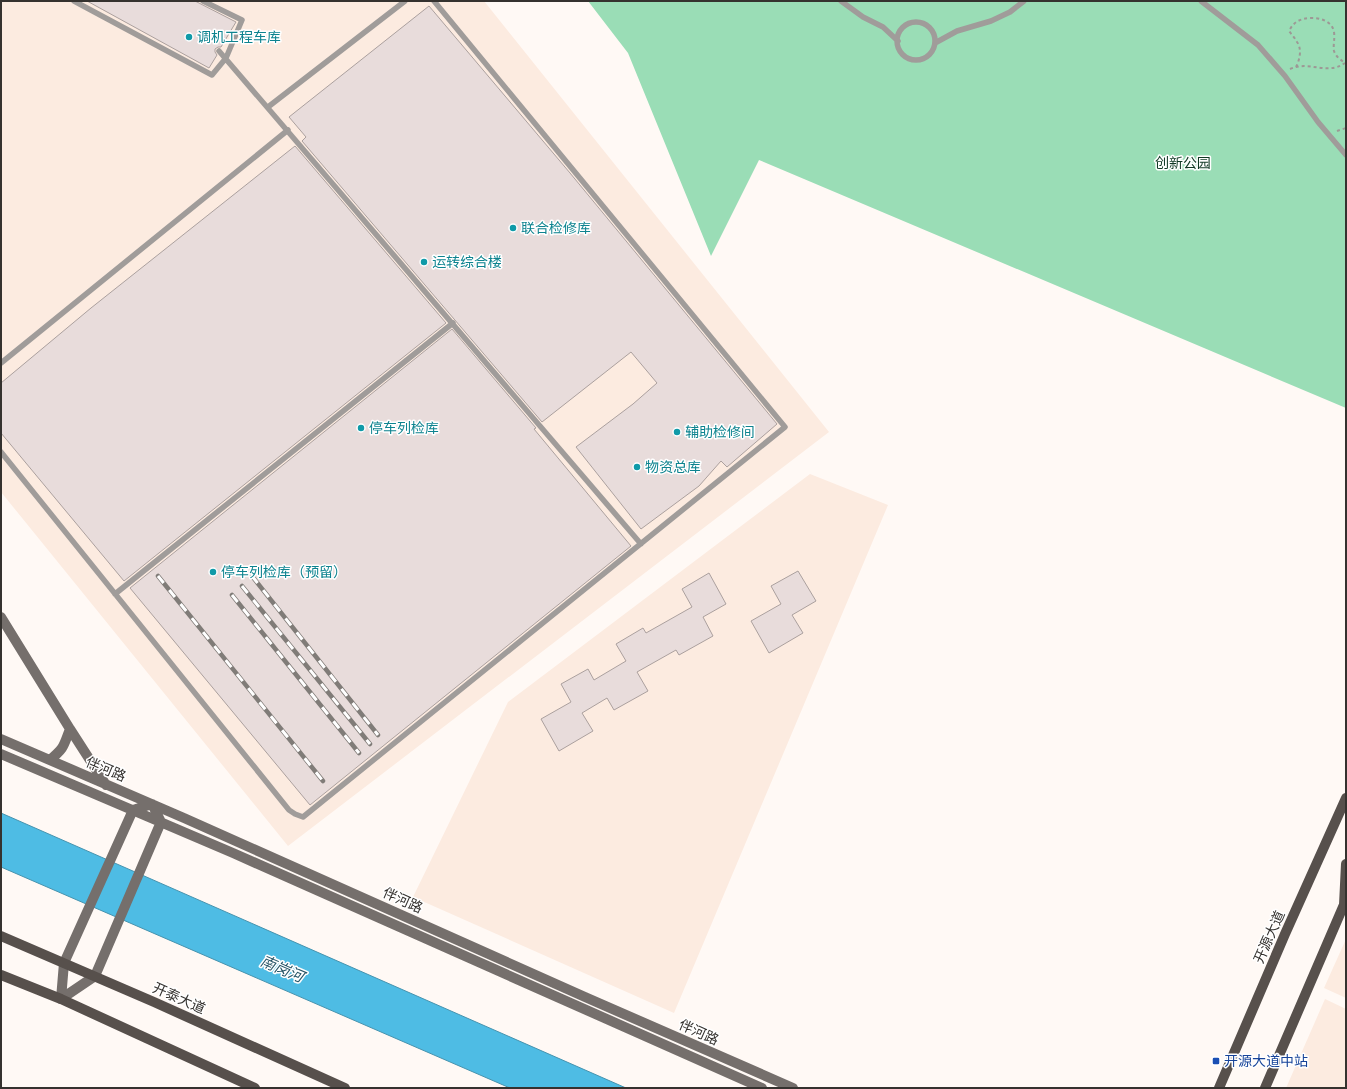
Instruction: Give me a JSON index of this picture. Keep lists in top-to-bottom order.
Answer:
{
  "streets": {
    "main road": ["开源大道", "开泰大道"],
    "street": ["伴河路"]
  },
  "water": ["南岗河"],
  "parks": ["创新公园"],
  "places": {
    "other": [
      "调机工程车库",
      "联合检修库",
      "运转综合楼",
      "停车列检库",
      "辅助检修间",
      "物资总库",
      "停车列检库（预留）"
    ],
    "transit": ["开源大道中站"]
  }
}
